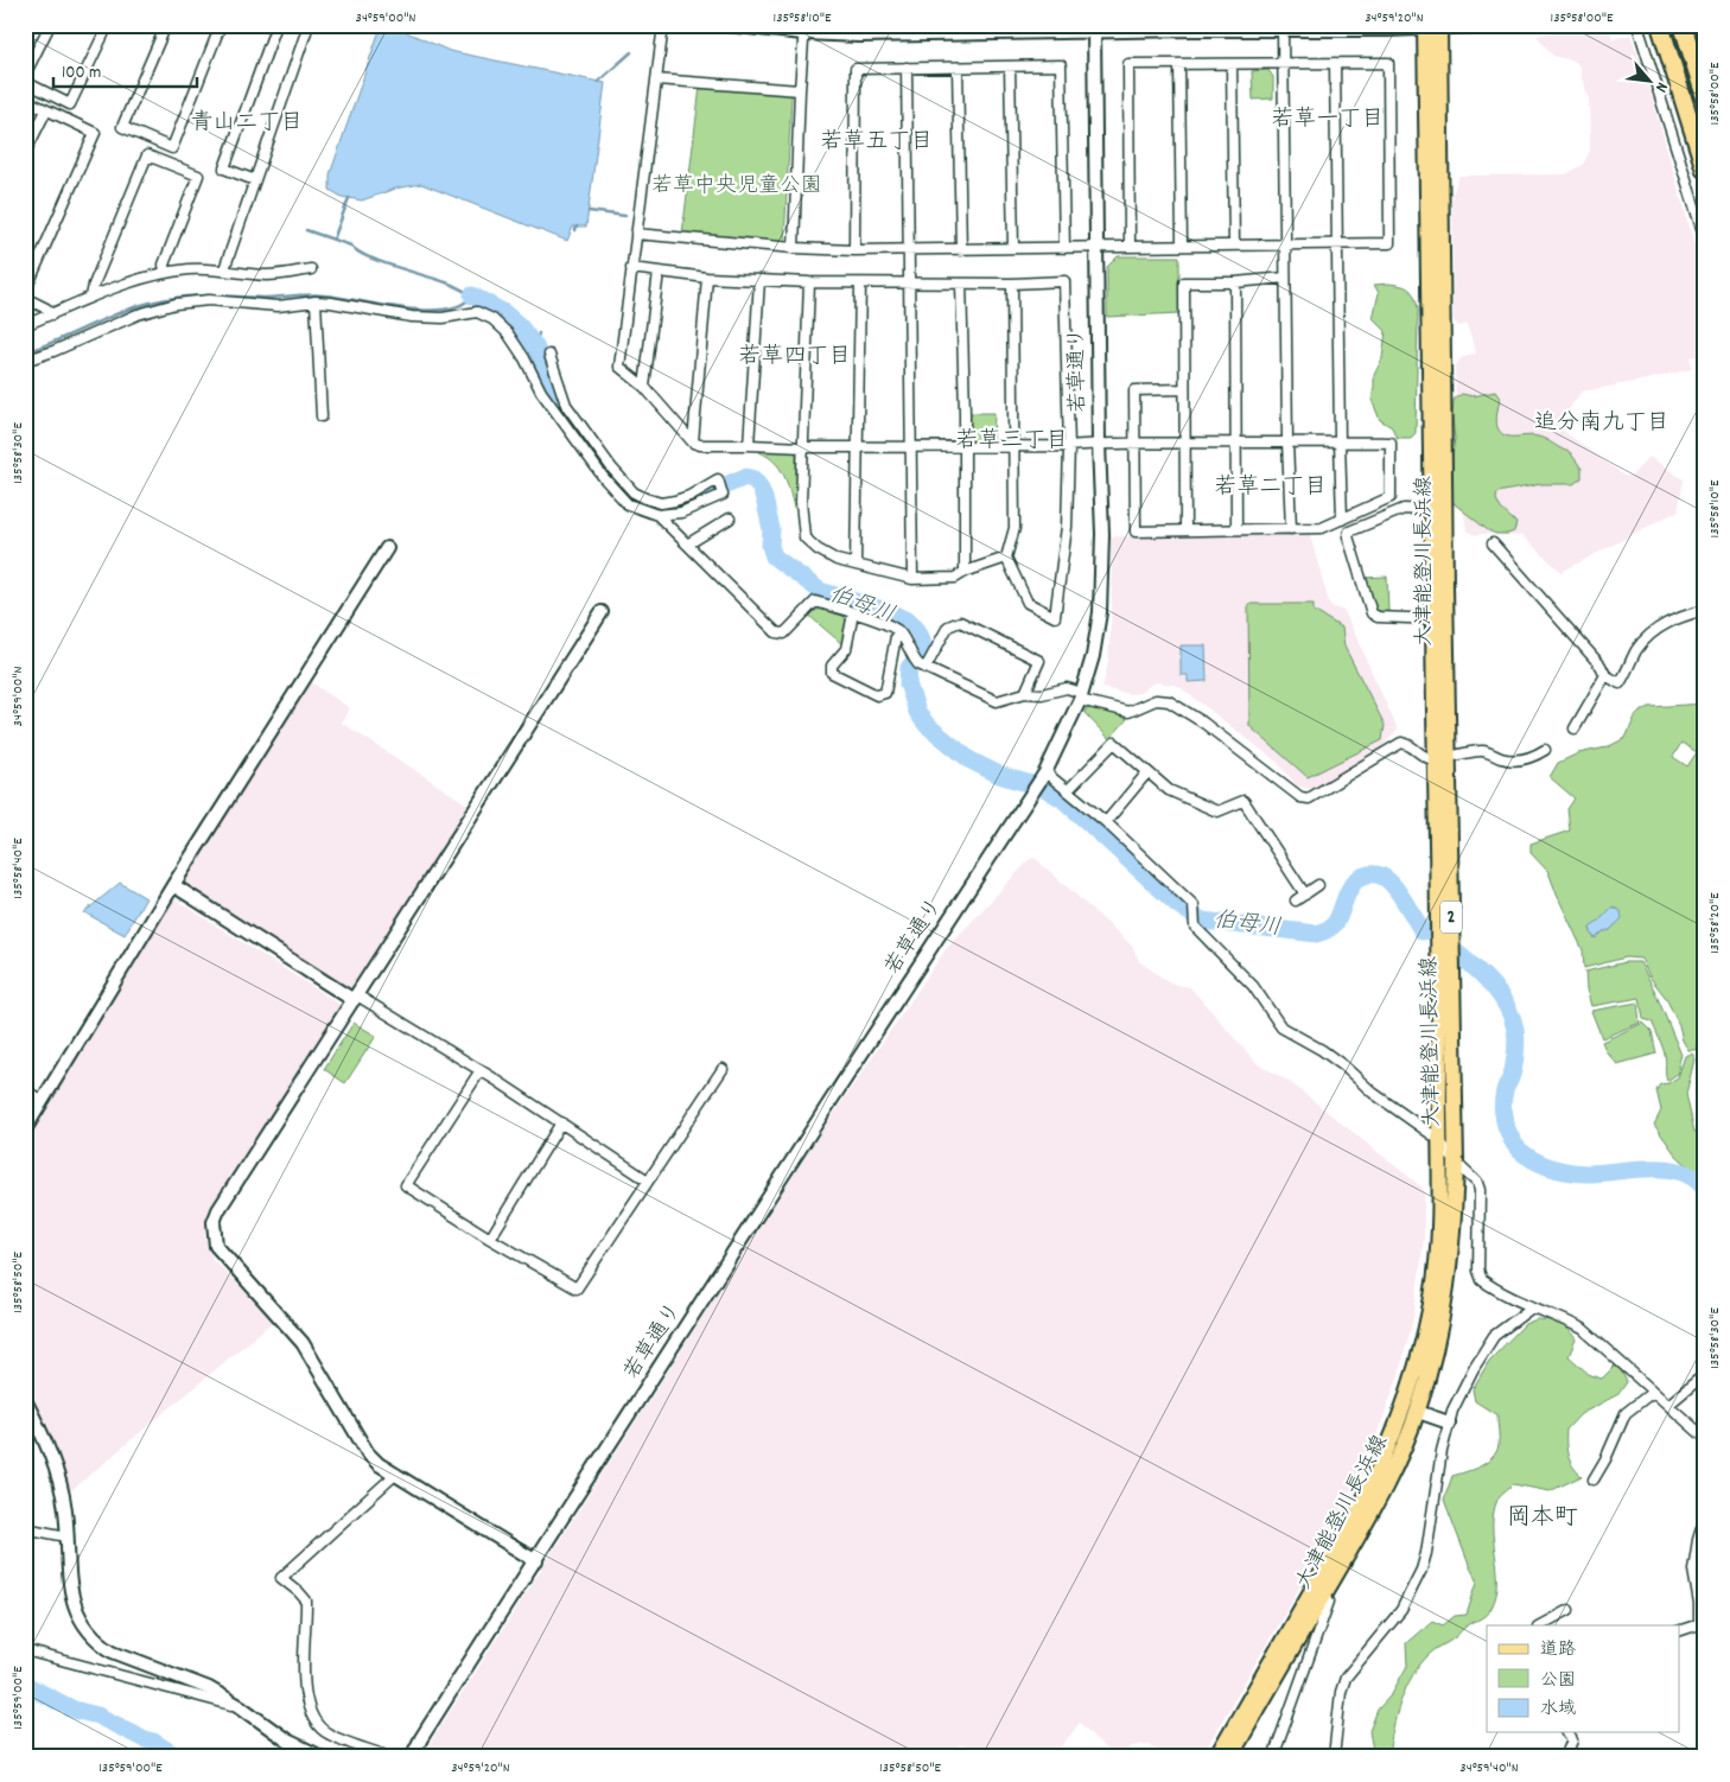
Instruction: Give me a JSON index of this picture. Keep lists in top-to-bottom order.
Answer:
{
  "streets": {
    "main road": ["大津能登川長浜線", "2"],
    "street": ["若草通り"]
  },
  "districts": [
    "若草一丁目",
    "青山二丁目",
    "若草五丁目",
    "若草四丁目",
    "追分南九丁目",
    "若草三丁目",
    "若草二丁目",
    "岡本町"
  ],
  "water": ["伯母川"],
  "parks": ["若草中央児童公園"],
  "legend": ["道路", "公園", "水域"],
  "scale_bar": "100 m",
  "north": "bottom right",
  "coordinates": [
    "34°59'00\"N",
    "135°58'10\"E",
    "34°59'20\"N",
    "135°58'00\"E",
    "135°58'30\"E",
    "135°58'40\"E",
    "135°58'20\"E",
    "135°58'50\"E",
    "135°59'00\"E",
    "34°59'40\"N"
  ]
}
